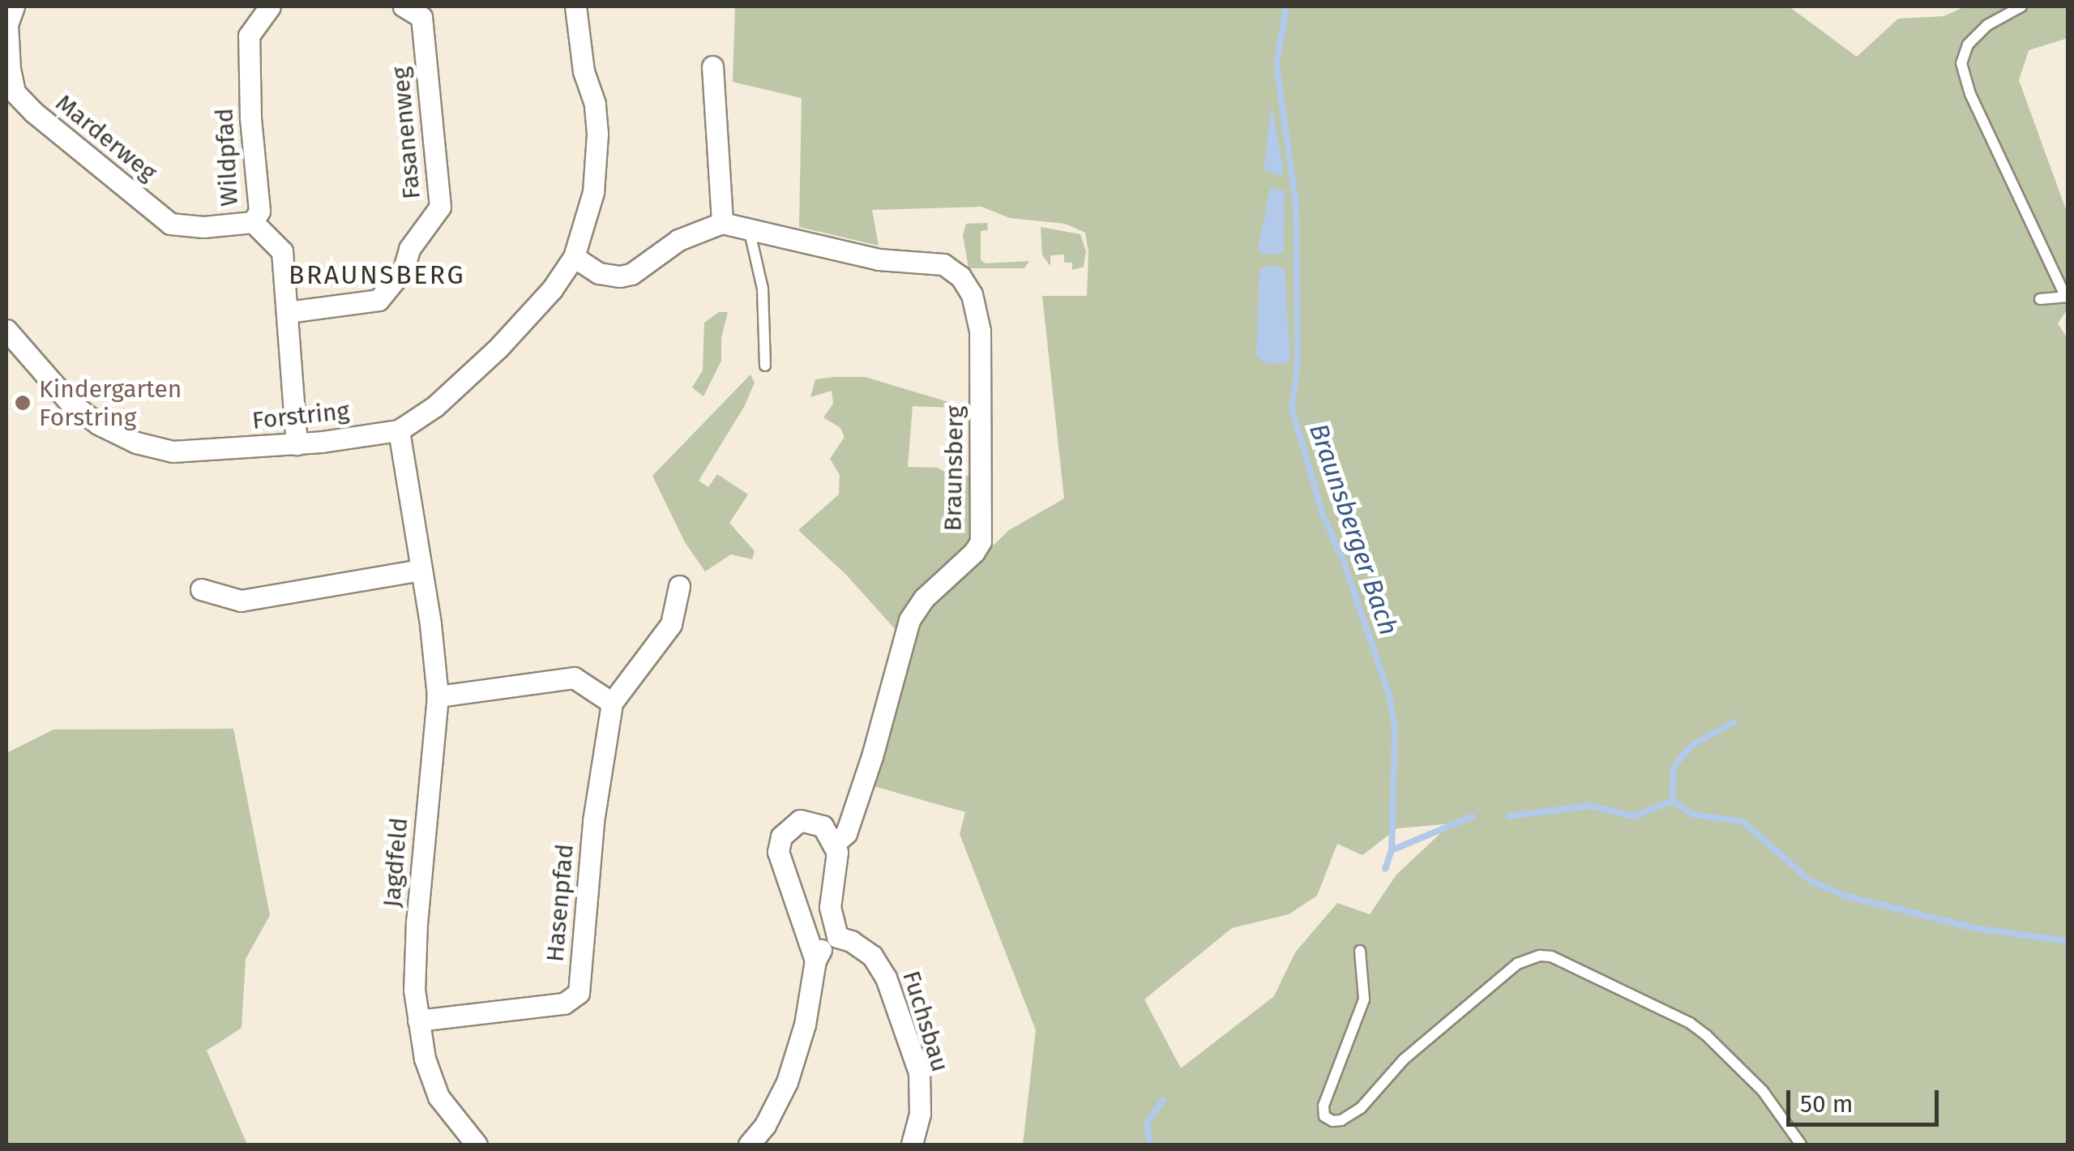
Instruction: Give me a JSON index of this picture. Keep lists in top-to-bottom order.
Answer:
{
  "streets": {
    "street": [
      "Fasanenweg",
      "Marderweg",
      "Wildpfad",
      "Forstring",
      "Braunsberg",
      "Jagdfeld",
      "Hasenpfad",
      "Fuchsbau"
    ]
  },
  "crossings": [
    ["Fasanenweg", "Wildpfad"],
    ["Marderweg", "Wildpfad"],
    ["Wildpfad", "Forstring"],
    ["Forstring", "Jagdfeld"],
    ["Jagdfeld", "Hasenpfad"]
  ],
  "districts": ["BRAUNSBERG"],
  "water": ["Braunsberger Bach"],
  "places": ["Kindergarten Forstring"],
  "scale_bar": "50 m"
}
